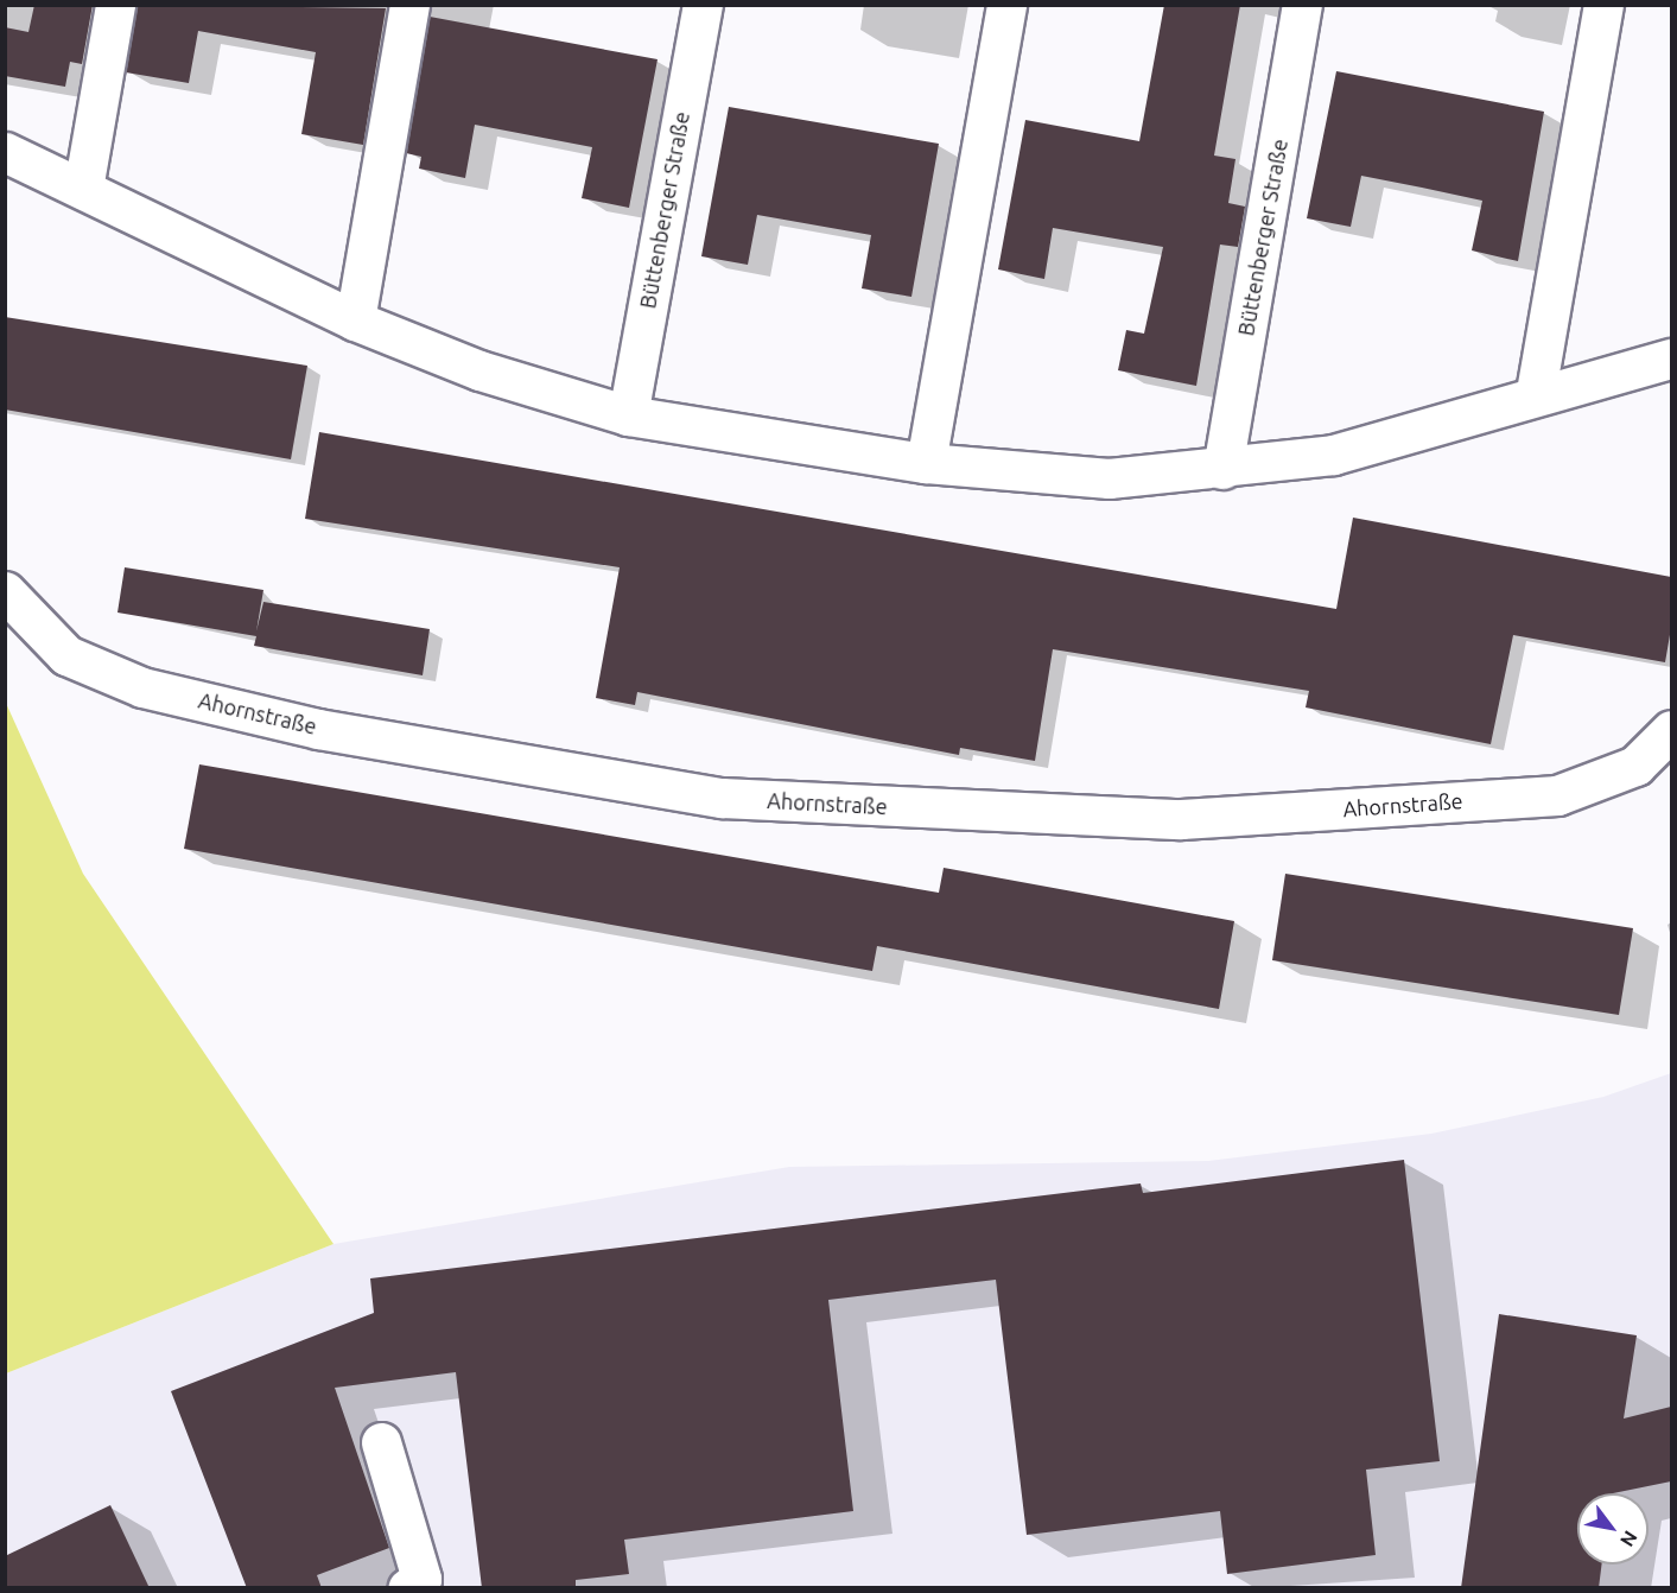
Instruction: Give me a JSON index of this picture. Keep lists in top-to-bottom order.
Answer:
{
  "streets": {
    "street": ["Büttenberger Straße", "Ahornstraße"]
  },
  "north": "bottom right"
}
